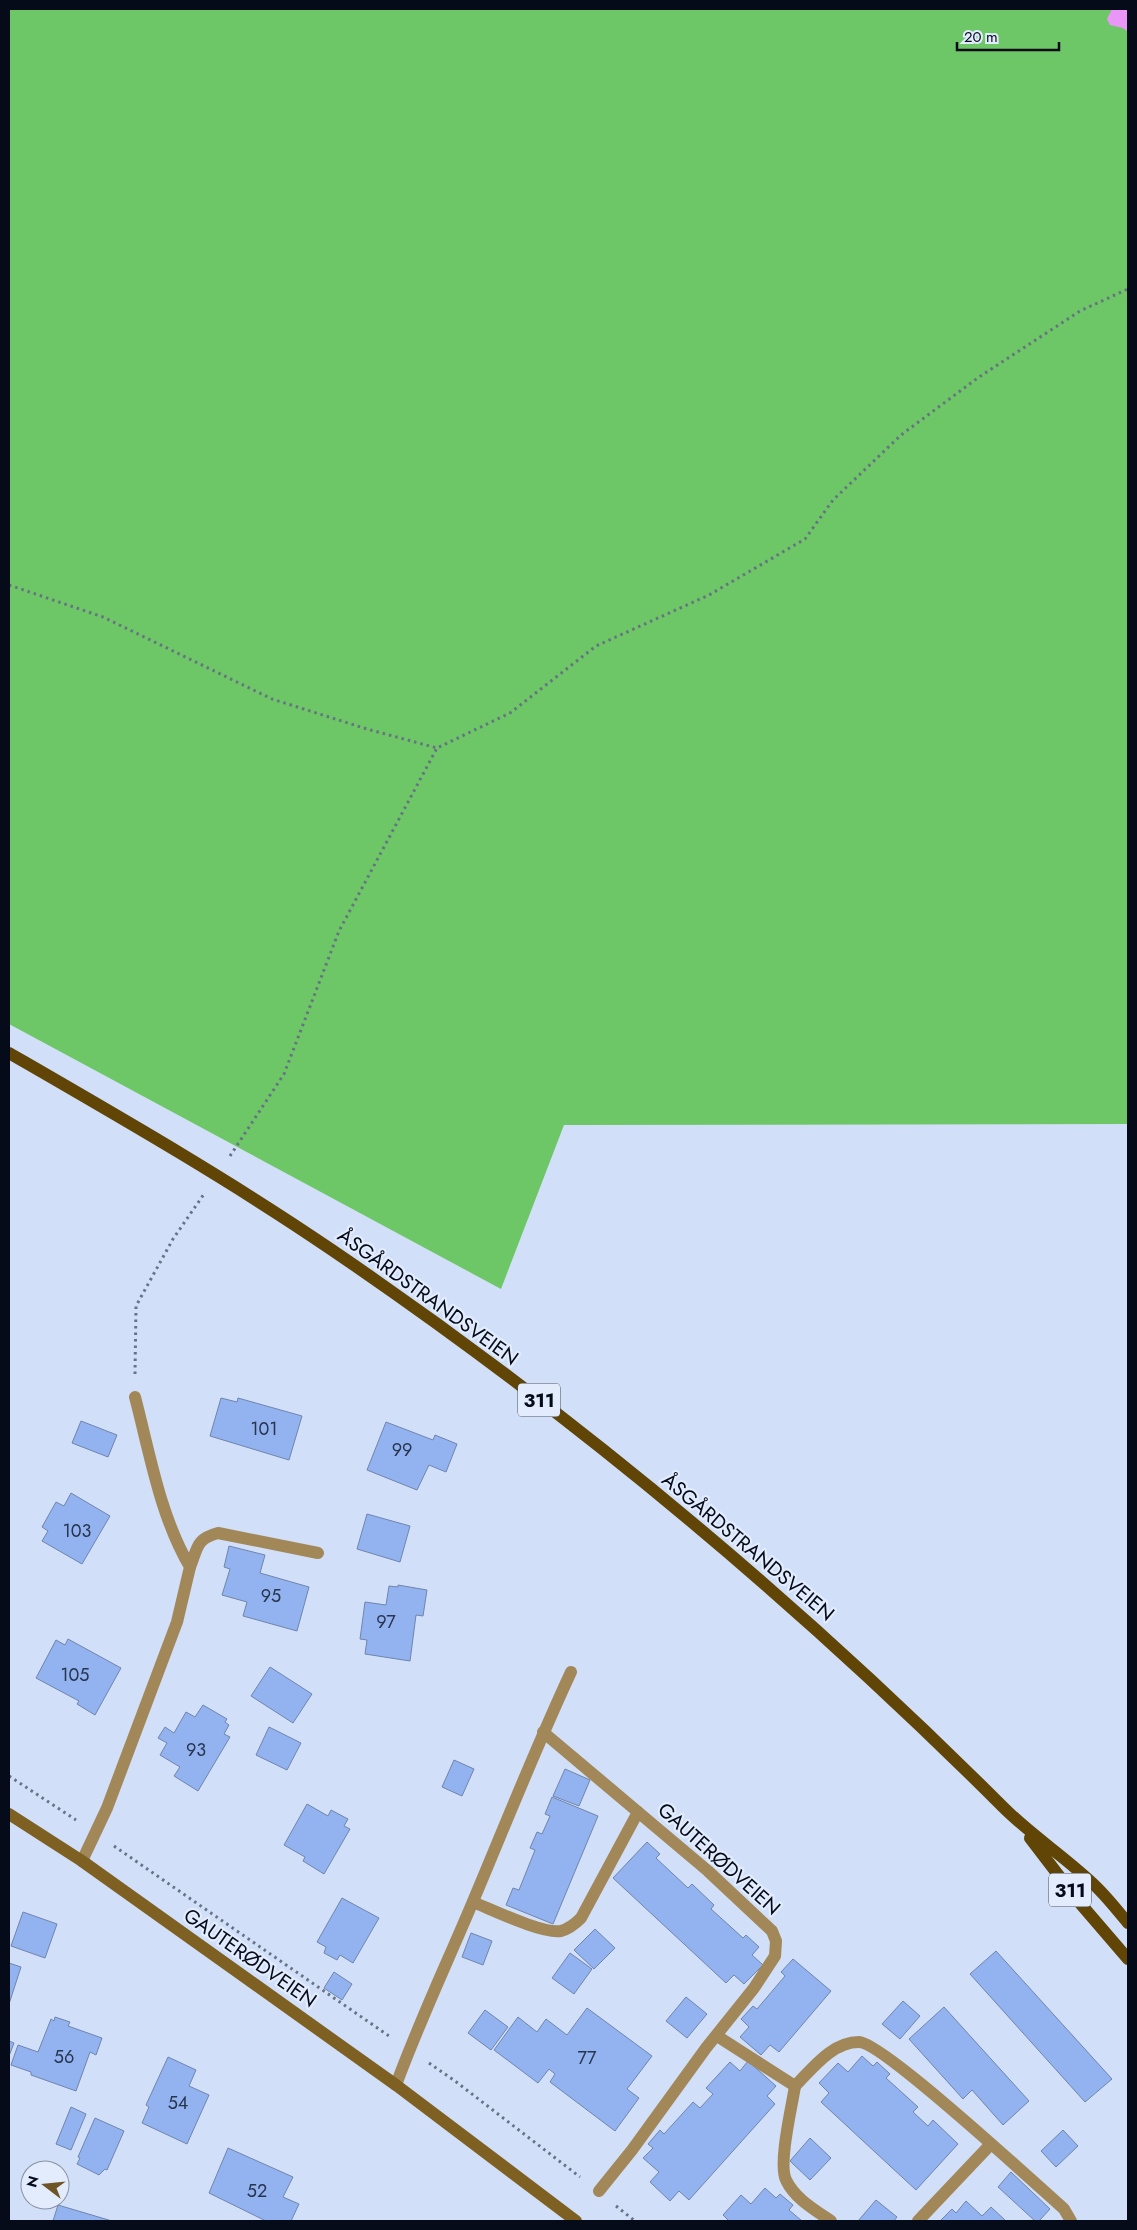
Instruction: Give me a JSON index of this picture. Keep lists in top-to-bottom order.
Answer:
{
  "streets": {
    "main road": ["ÅSGÅRDSTRANDSVEIEN", "311", "GAUTERØDVEIEN"]
  },
  "house_numbers": [
    "101",
    "99",
    "103",
    "95",
    "97",
    "105",
    "93",
    "56",
    "77",
    "54",
    "52"
  ],
  "scale_bar": "20 m",
  "north": "left"
}
